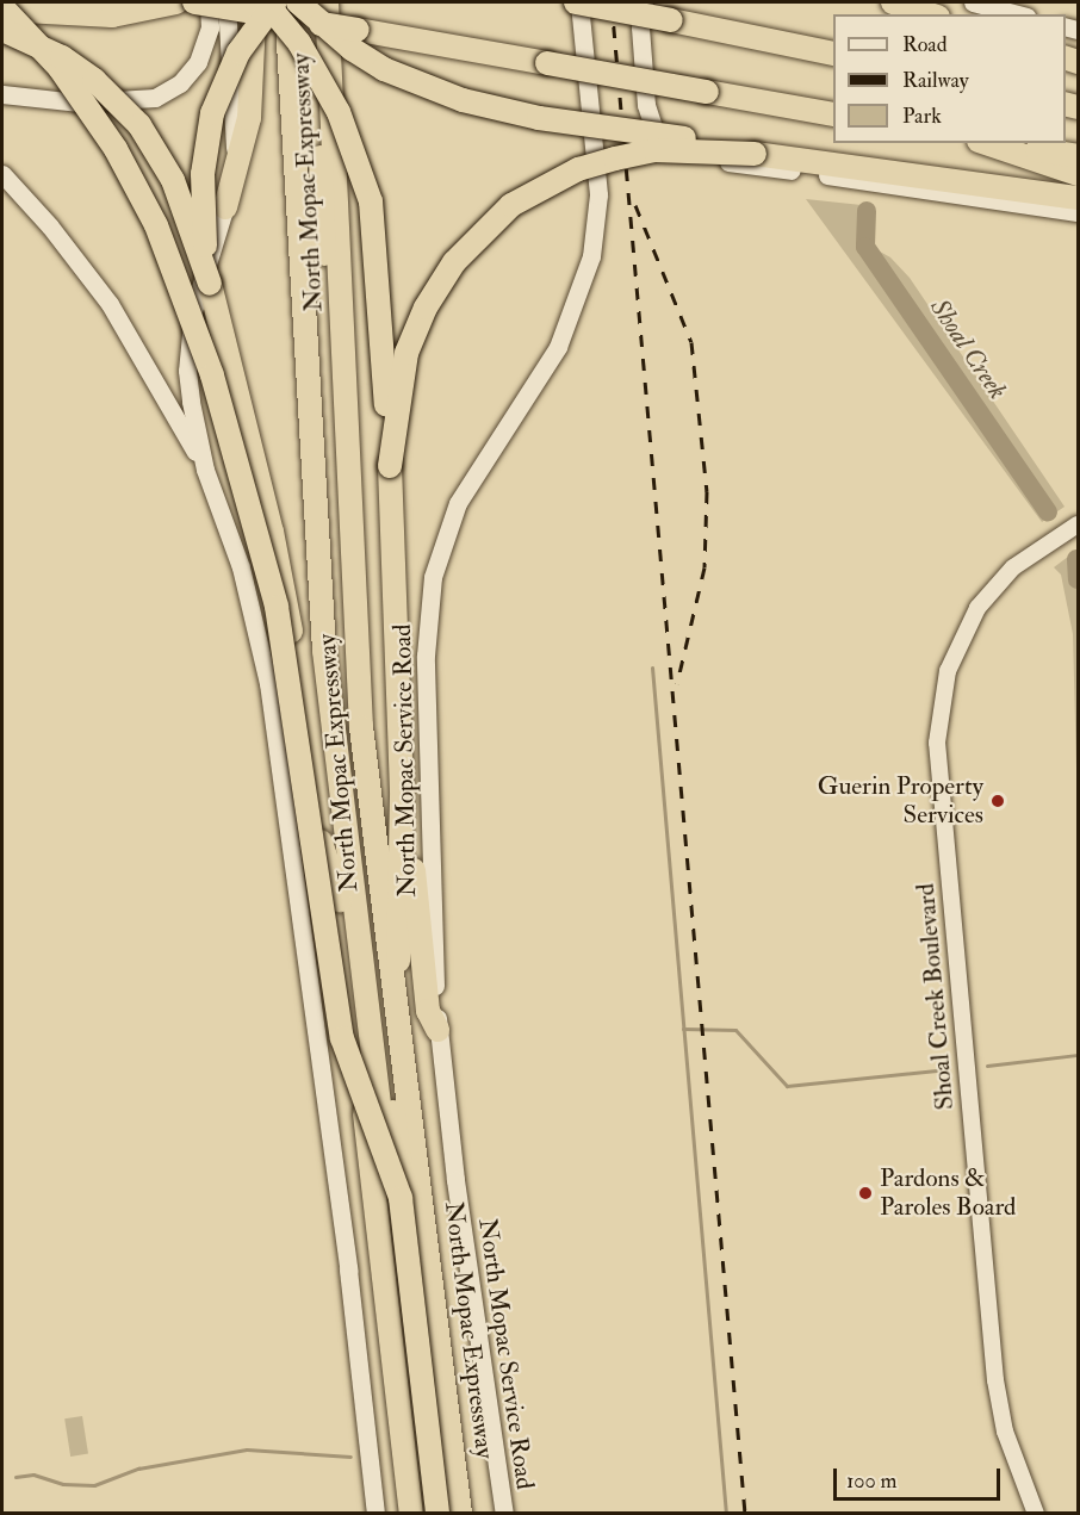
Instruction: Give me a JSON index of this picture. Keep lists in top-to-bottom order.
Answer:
{
  "streets": {
    "highway": ["North Mopac Expressway"],
    "main road": ["North Mopac Service Road"],
    "street": ["Shoal Creek Boulevard"]
  },
  "water": ["Shoal Creek"],
  "places": ["Guerin Property Services", "Pardons & Paroles Board"],
  "legend": ["Road", "Railway", "Park"],
  "scale_bar": "100 m"
}
